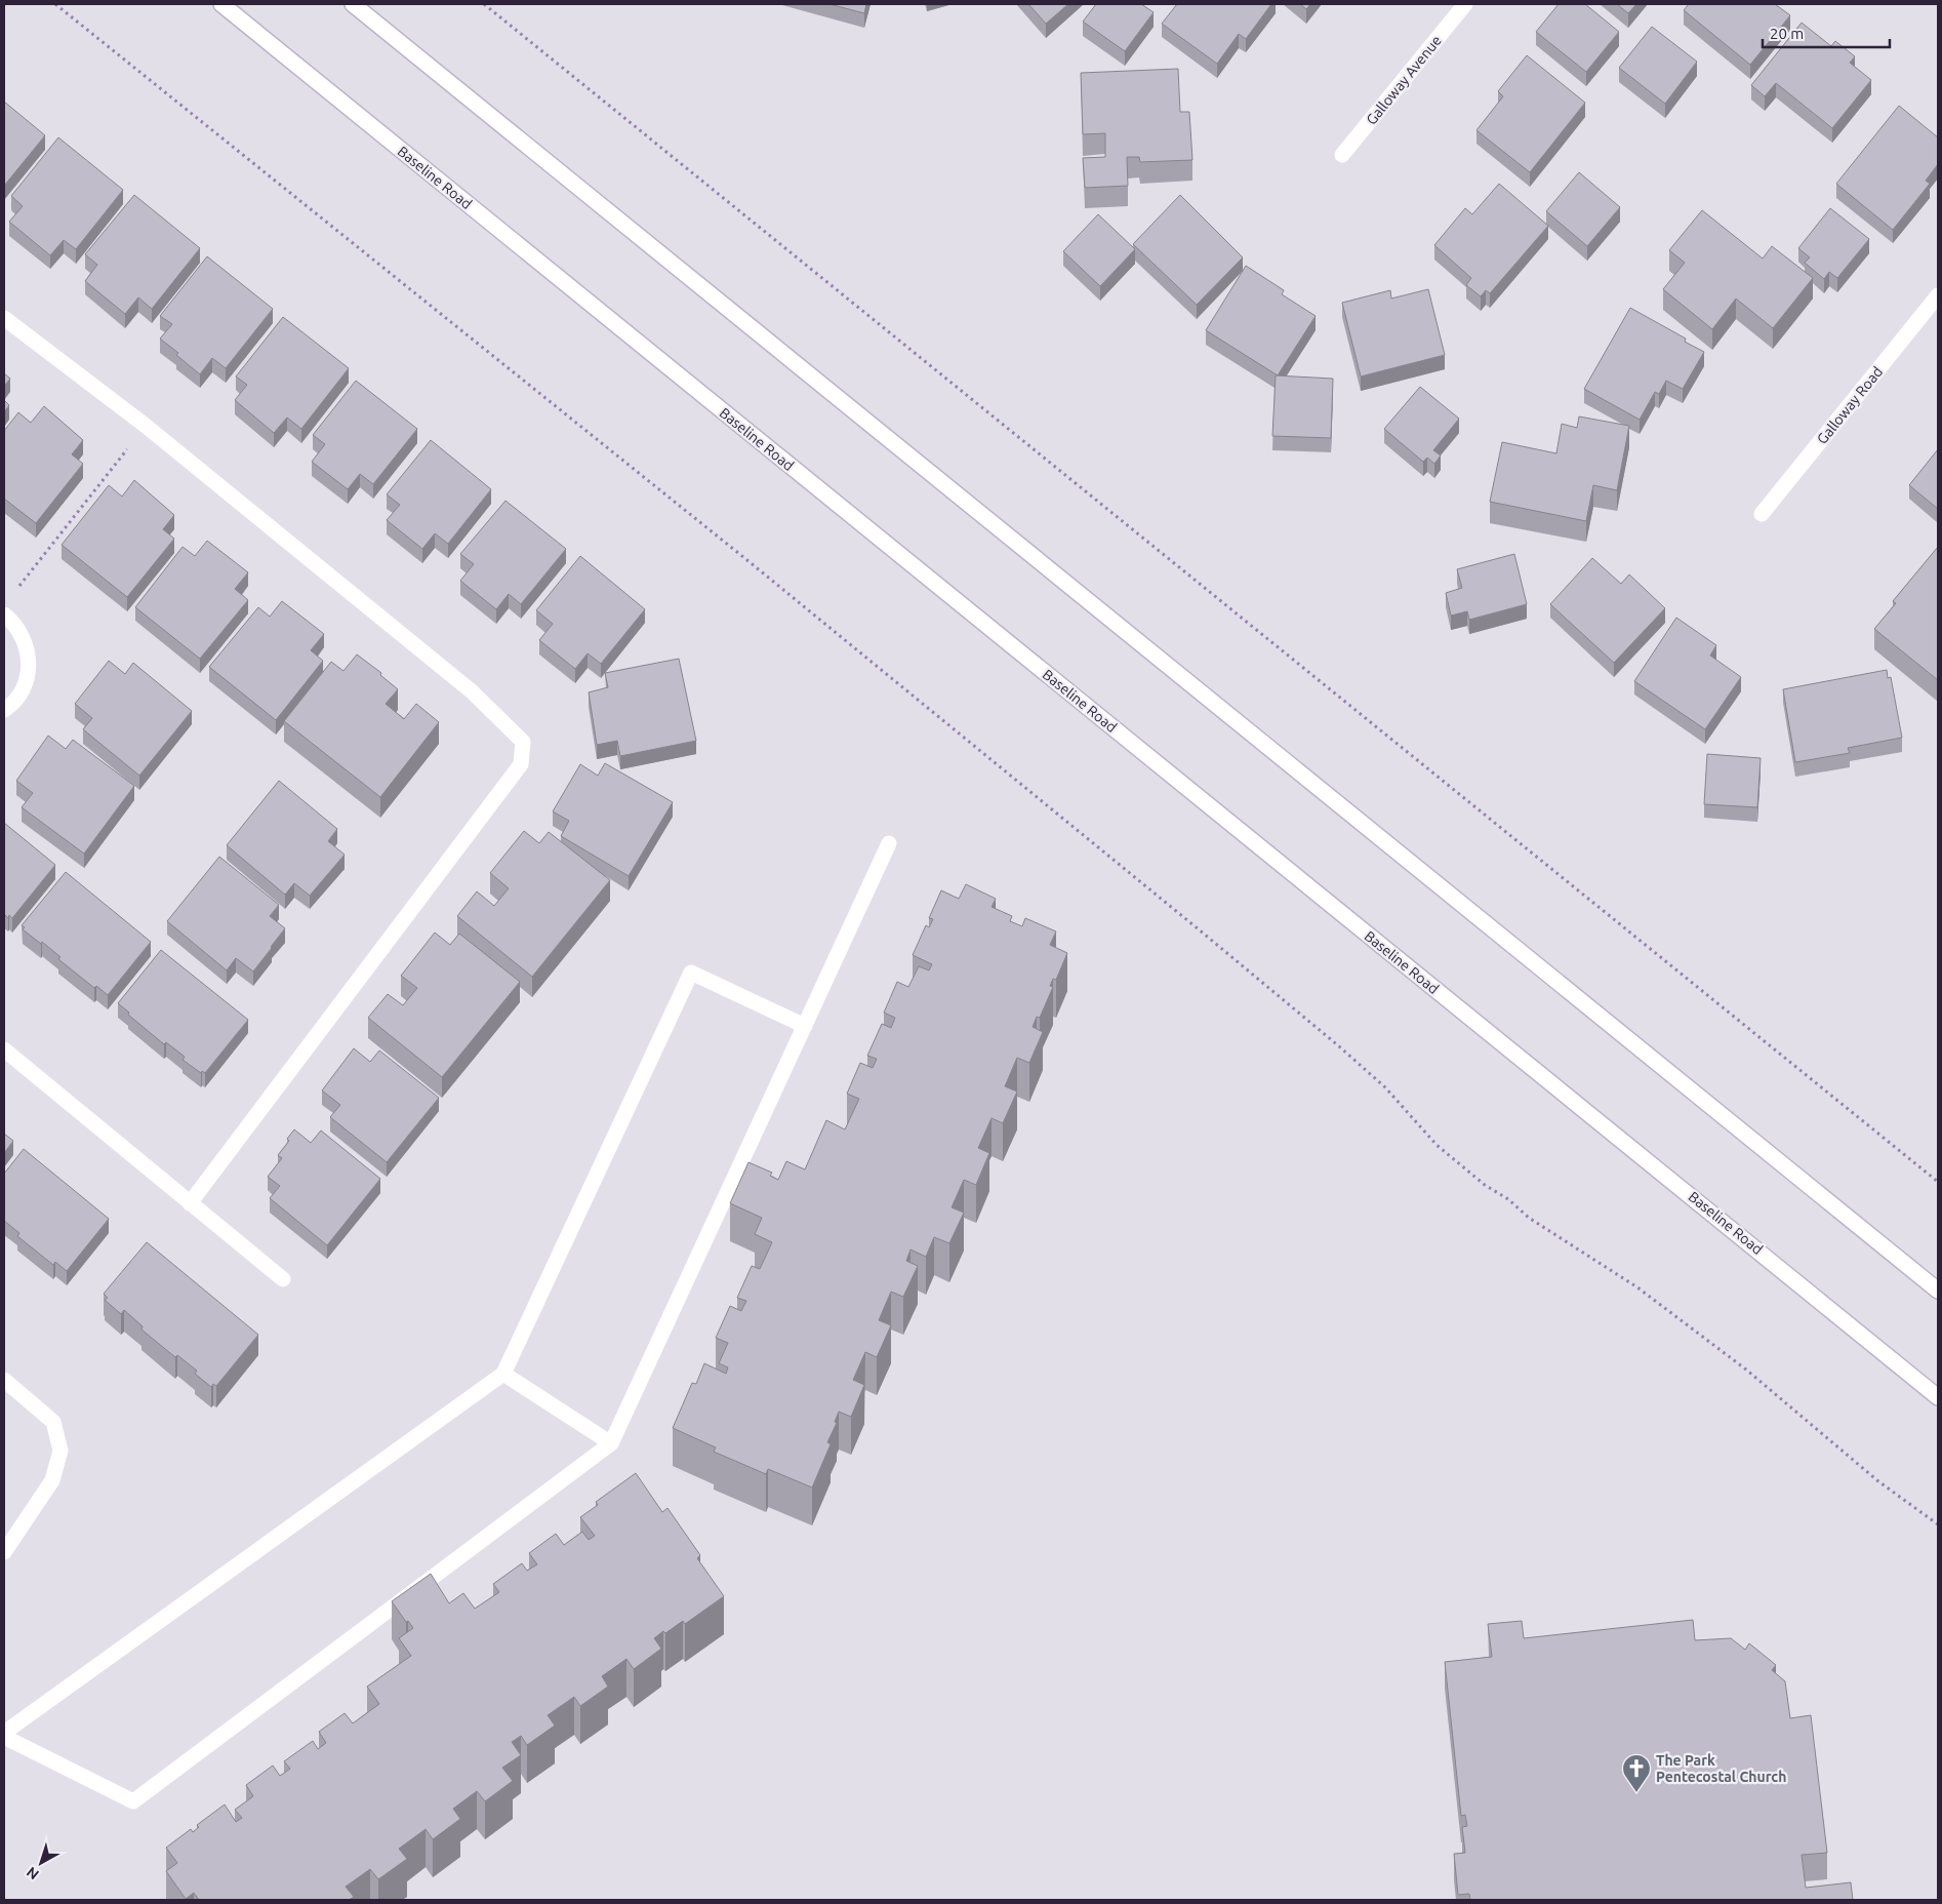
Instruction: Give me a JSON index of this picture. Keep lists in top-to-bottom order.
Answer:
{
  "streets": {
    "main road": ["Galloway Avenue", "Baseline Road", "Galloway Road"]
  },
  "places": {
    "church": ["The Park Pentecostal Church"]
  },
  "scale_bar": "20 m",
  "north": "bottom left"
}
